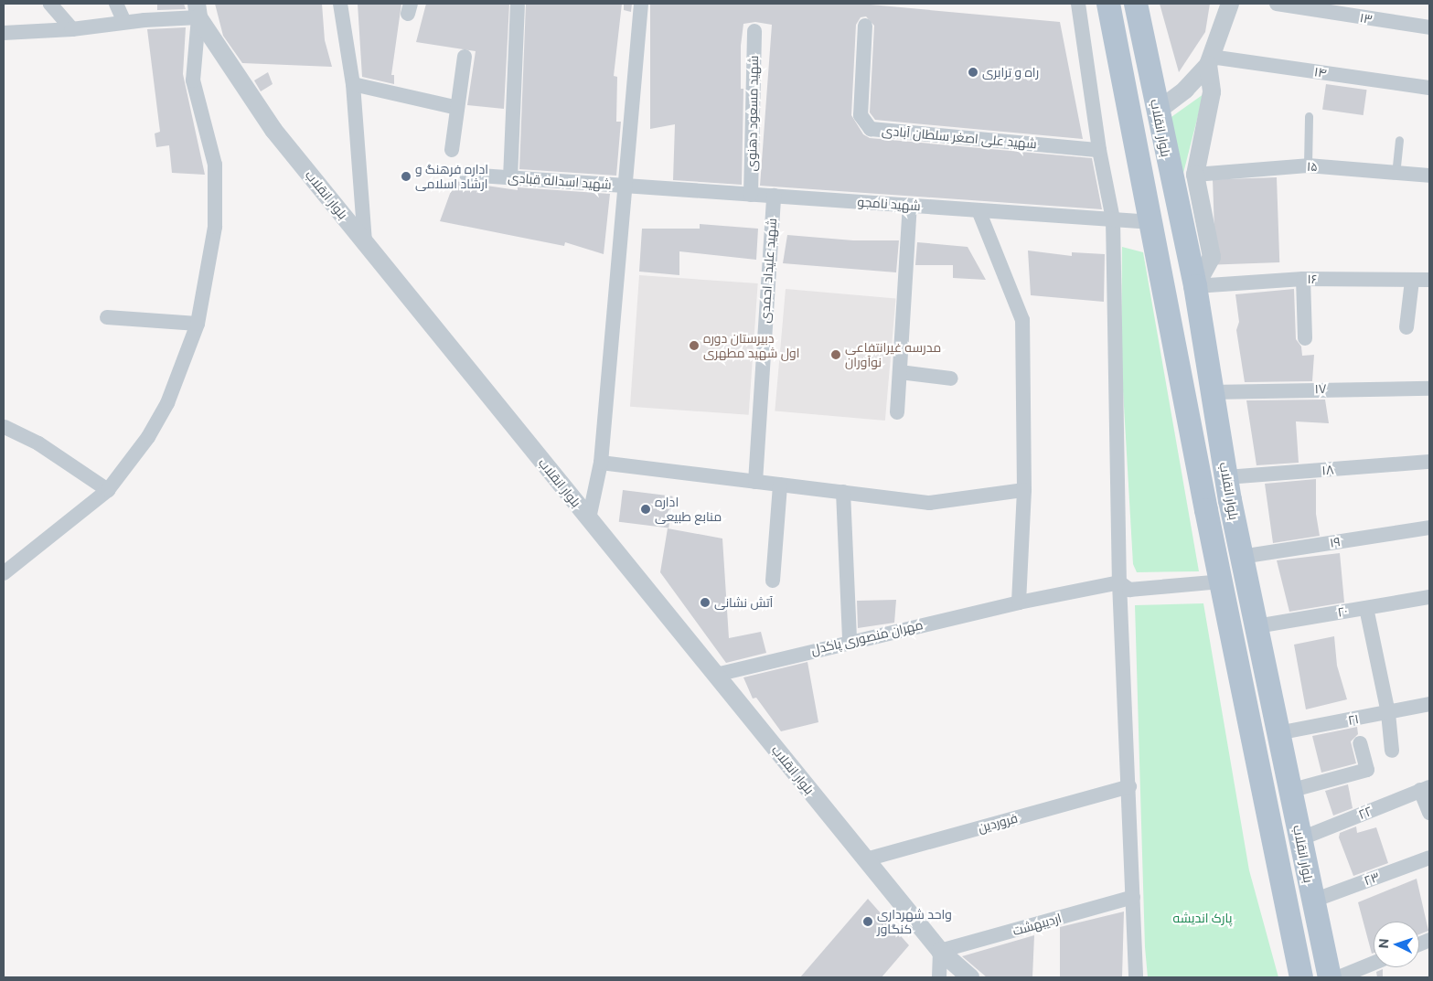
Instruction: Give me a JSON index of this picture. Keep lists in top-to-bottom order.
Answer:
{
  "streets": {
    "main road": ["بلوار انقلاب"],
    "street": [
      "۱۳",
      "۱۴",
      "شهید مسعود دهنوی",
      "شهید علی اصغر سلطان آبادی",
      "۱۵",
      "شهید اسداله قبادی",
      "شهید نامجو",
      "شهید علیداد احمدی",
      "۱۶",
      "۱۷",
      "۱۸",
      "۱۹",
      "۲۰",
      "مهران منصوری پاکدل",
      "۲۱",
      "۲۲",
      "فروردین",
      "۲۳",
      "اردیبهشت"
    ]
  },
  "crossings": [
    ["شهید مسعود دهنوی", "شهید نامجو"],
    ["بلوار انقلاب", "شهید نامجو"],
    ["بلوار انقلاب", "۱۶"],
    ["بلوار انقلاب", "۱۷"],
    ["بلوار انقلاب", "۱۸"],
    ["بلوار انقلاب", "۱۹"],
    ["بلوار انقلاب", "۲۰"],
    ["بلوار انقلاب", "مهران منصوری پاکدل"],
    ["بلوار انقلاب", "۲۱"],
    ["بلوار انقلاب", "۲۲"],
    ["بلوار انقلاب", "فروردین"],
    ["بلوار انقلاب", "۲۳"],
    ["بلوار انقلاب", "اردیبهشت"],
    ["شهید اسداله قبادی", "شهید نامجو"],
    ["شهید نامجو", "شهید علیداد احمدی"]
  ],
  "parks": ["پارک اندیشه"],
  "places": [
    "راه و ترابری",
    "اداره فرهنگ و ارشاد اسلامی",
    "دبیرستان دوره اول شهید مطهری",
    "مدرسه غیرانتفاعی نوآوران",
    "اداره منابع طبیعی",
    "آتش نشانی",
    "واحد شهرداری کنگاور"
  ],
  "north": "left"
}
